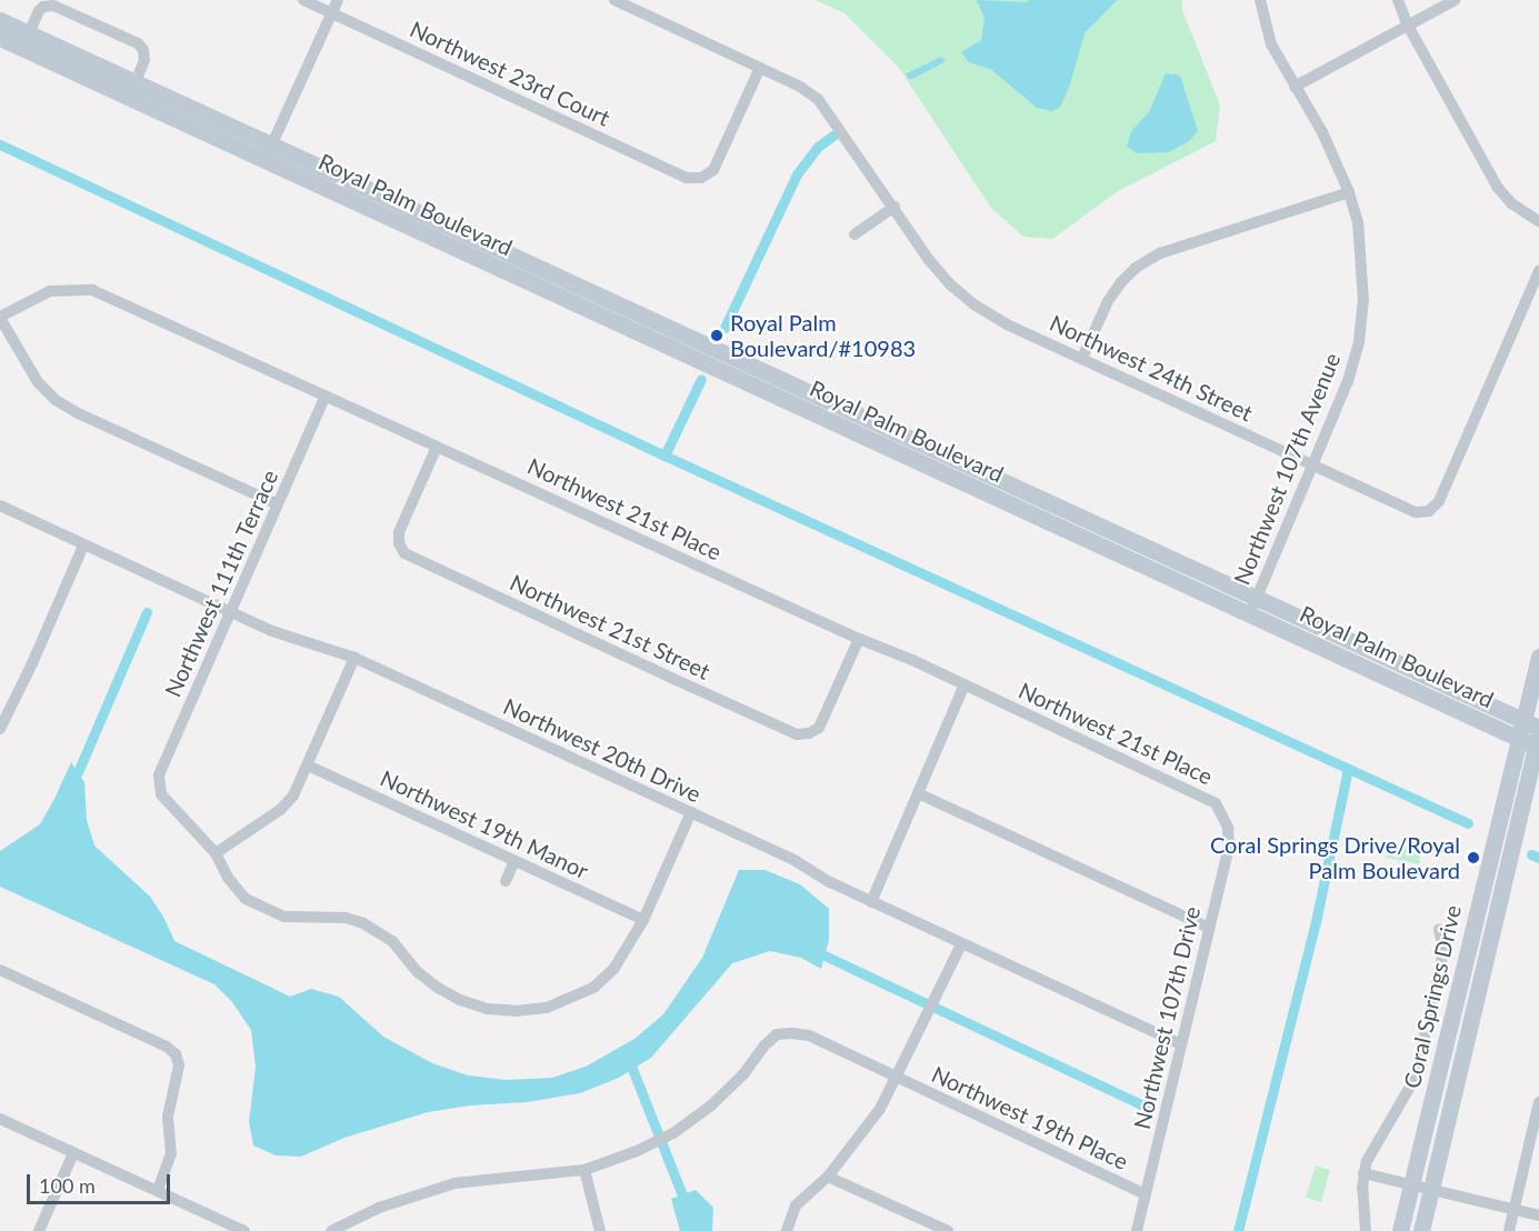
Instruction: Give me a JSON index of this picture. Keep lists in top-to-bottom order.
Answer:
{
  "streets": {
    "main road": ["Royal Palm Boulevard", "Coral Springs Drive"],
    "street": [
      "Northwest 23rd Court",
      "Northwest 24th Street",
      "Northwest 107th Avenue",
      "Northwest 21st Place",
      "Northwest 111th Terrace",
      "Northwest 21st Street",
      "Northwest 20th Drive",
      "Northwest 19th Manor",
      "Northwest 107th Drive",
      "Northwest 19th Place"
    ]
  },
  "crossings": [
    ["Northwest 23rd Court", "Northwest 24th Street"],
    ["Royal Palm Boulevard", "Northwest 107th Avenue"],
    ["Royal Palm Boulevard", "Coral Springs Drive"],
    ["Northwest 24th Street", "Northwest 107th Avenue"],
    ["Northwest 21st Place", "Northwest 111th Terrace"],
    ["Northwest 21st Place", "Northwest 21st Street"],
    ["Northwest 21st Place", "Northwest 107th Drive"],
    ["Northwest 111th Terrace", "Northwest 20th Drive"],
    ["Northwest 20th Drive", "Northwest 107th Drive"],
    ["Northwest 107th Drive", "Northwest 19th Place"]
  ],
  "places": ["Royal Palm Boulevard/#10983", "Coral Springs Drive/Royal Palm Boulevard"],
  "scale_bar": "100 m"
}
